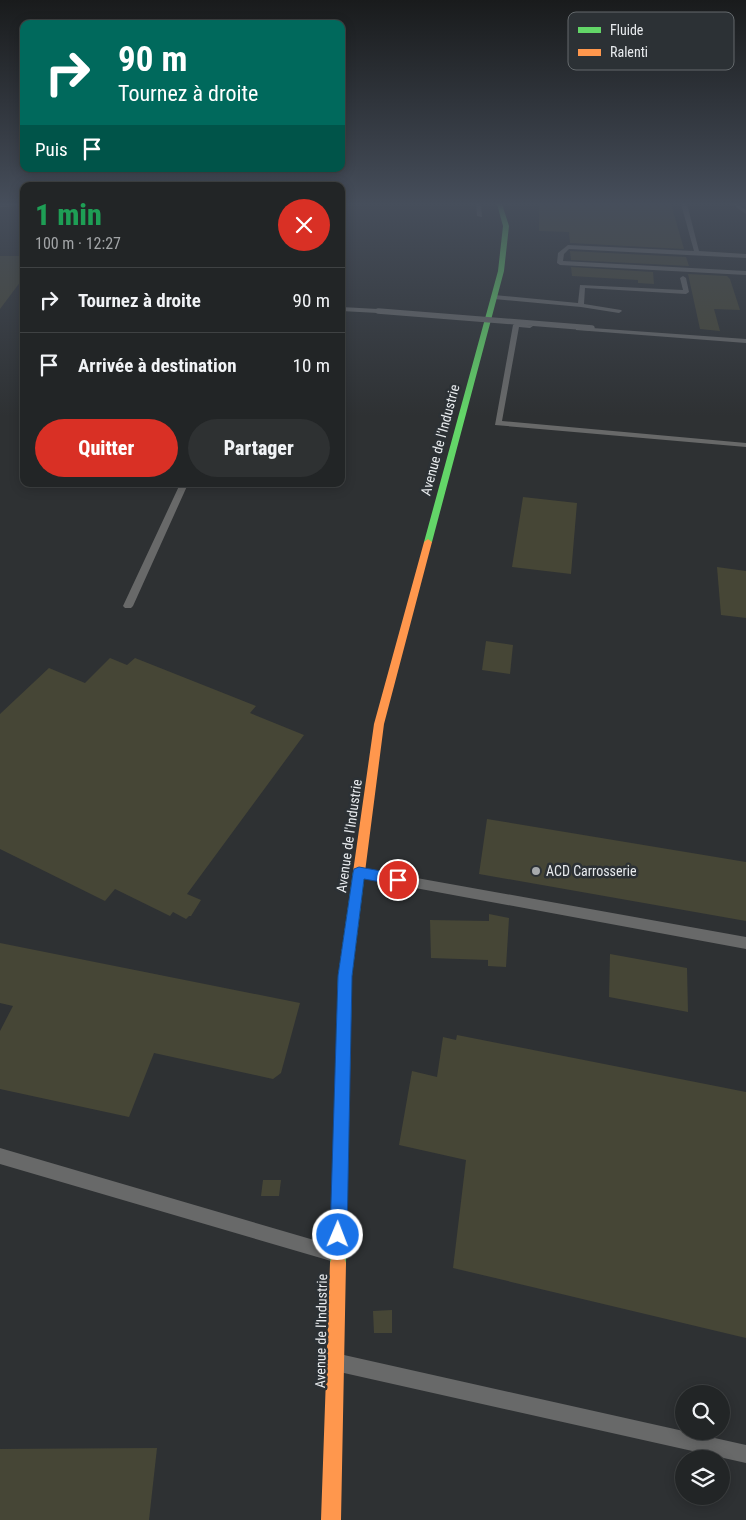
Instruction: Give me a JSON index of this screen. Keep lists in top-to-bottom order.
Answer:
{
  "streets": {
    "street": ["Avenue de l'Industrie"]
  },
  "places": ["ACD Carrosserie"],
  "legend": ["Fluide", "Ralenti"],
  "page": {
    "turn": ["90 m", "Tournez à droite"],
    "then": "Puis",
    "heading": ["1 min", "100 m · 12:27"],
    "list": [
      {
        "name": "Tournez à droite",
        "value": "90 m"
      },
      {
        "name": "Arrivée à destination",
        "value": "10 m"
      }
    ],
    "buttons": ["Quitter", "Partager"]
  }
}
